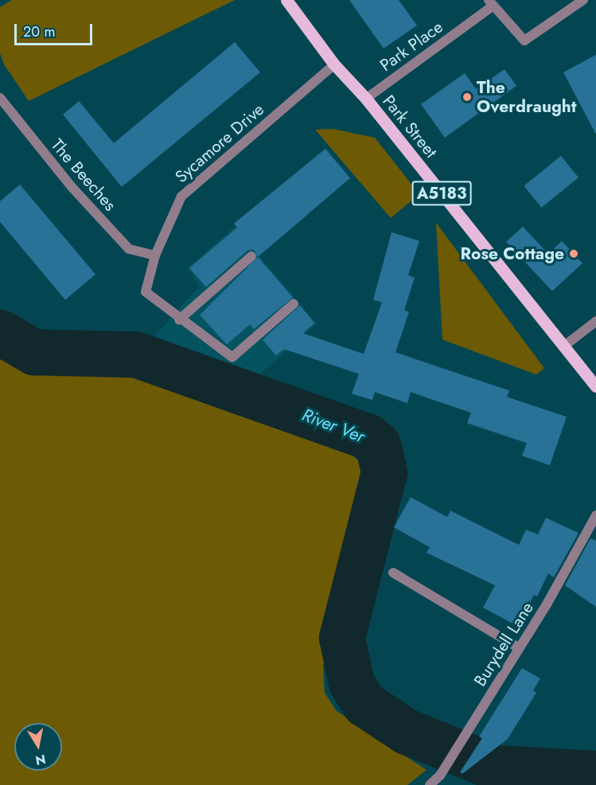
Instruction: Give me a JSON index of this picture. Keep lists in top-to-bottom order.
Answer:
{
  "streets": {
    "main road": ["Park Street", "A5183"],
    "street": [
      "Park Place",
      "Sycamore Drive",
      "The Beeches",
      "Burydell Lane"
    ]
  },
  "crossings": [
    ["Park Place", "Park Street"],
    ["Park Street", "Sycamore Drive"],
    ["Sycamore Drive", "The Beeches"]
  ],
  "water": ["River Ver"],
  "places": ["The Overdraught", "Rose Cottage"],
  "scale_bar": "20 m",
  "north": "bottom"
}
